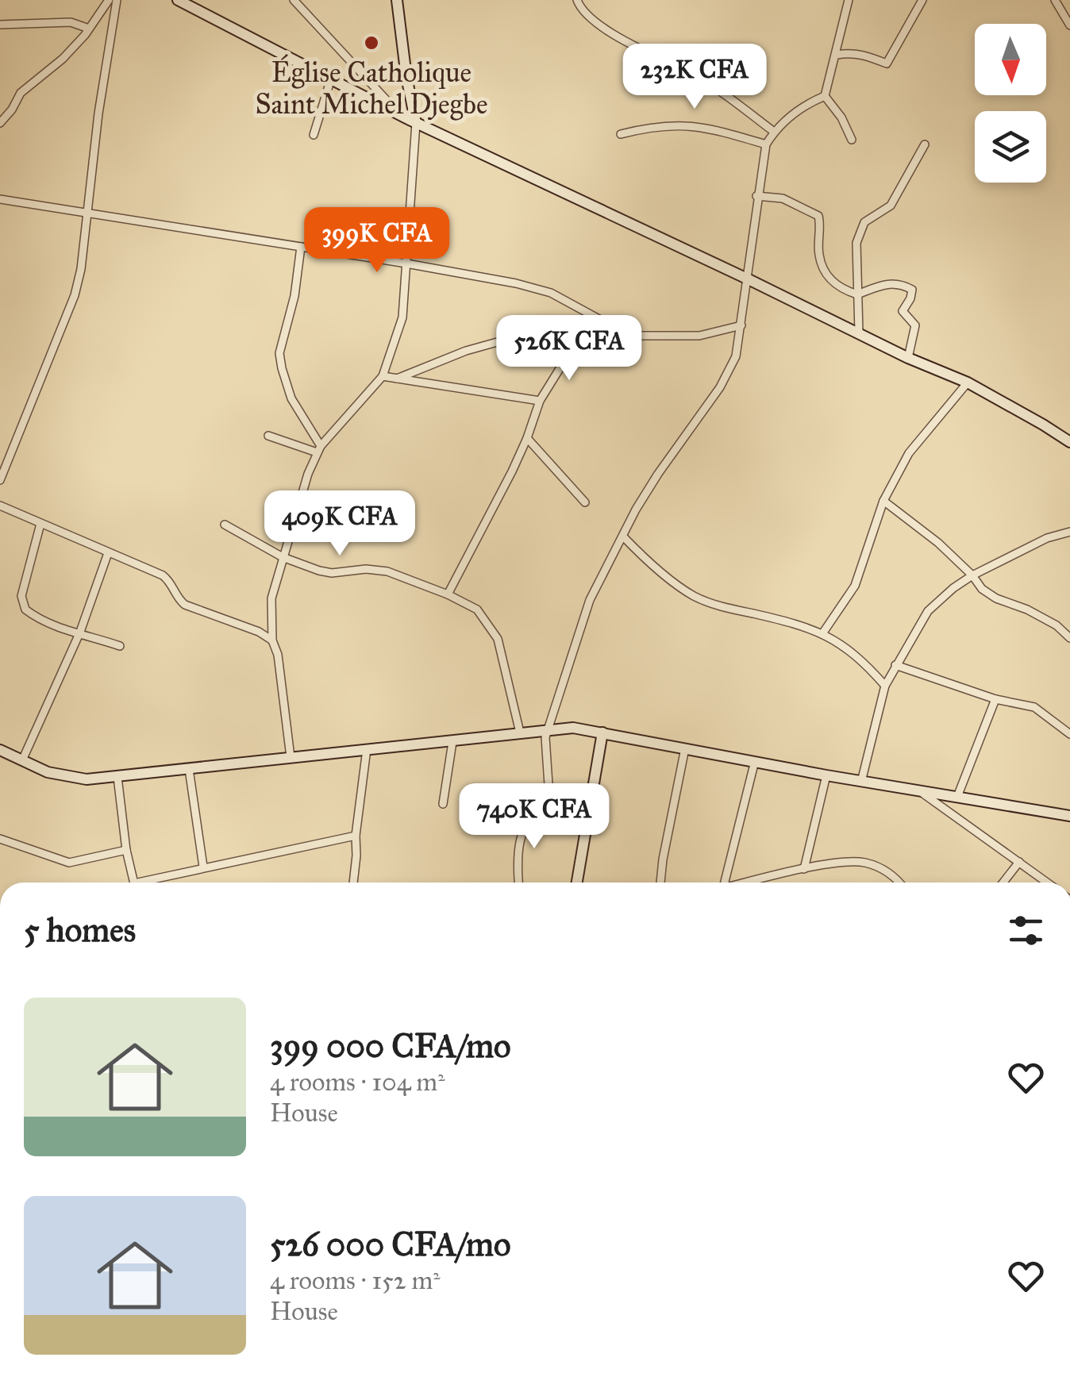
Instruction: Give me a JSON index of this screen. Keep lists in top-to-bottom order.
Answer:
{
  "places": ["Église Catholique Saint Michel Djegbe"],
  "north": "bottom",
  "page": {
    "price": [
      "232K CFA",
      "399K CFA",
      "526K CFA",
      "409K CFA",
      "740K CFA"
    ],
    "heading": "5 homes",
    "list": [
      {
        "name": "399 000 CFA/mo",
        "note": "4 rooms · 104 m² · House"
      },
      {
        "name": "526 000 CFA/mo",
        "note": "4 rooms · 152 m² · House"
      }
    ]
  }
}
